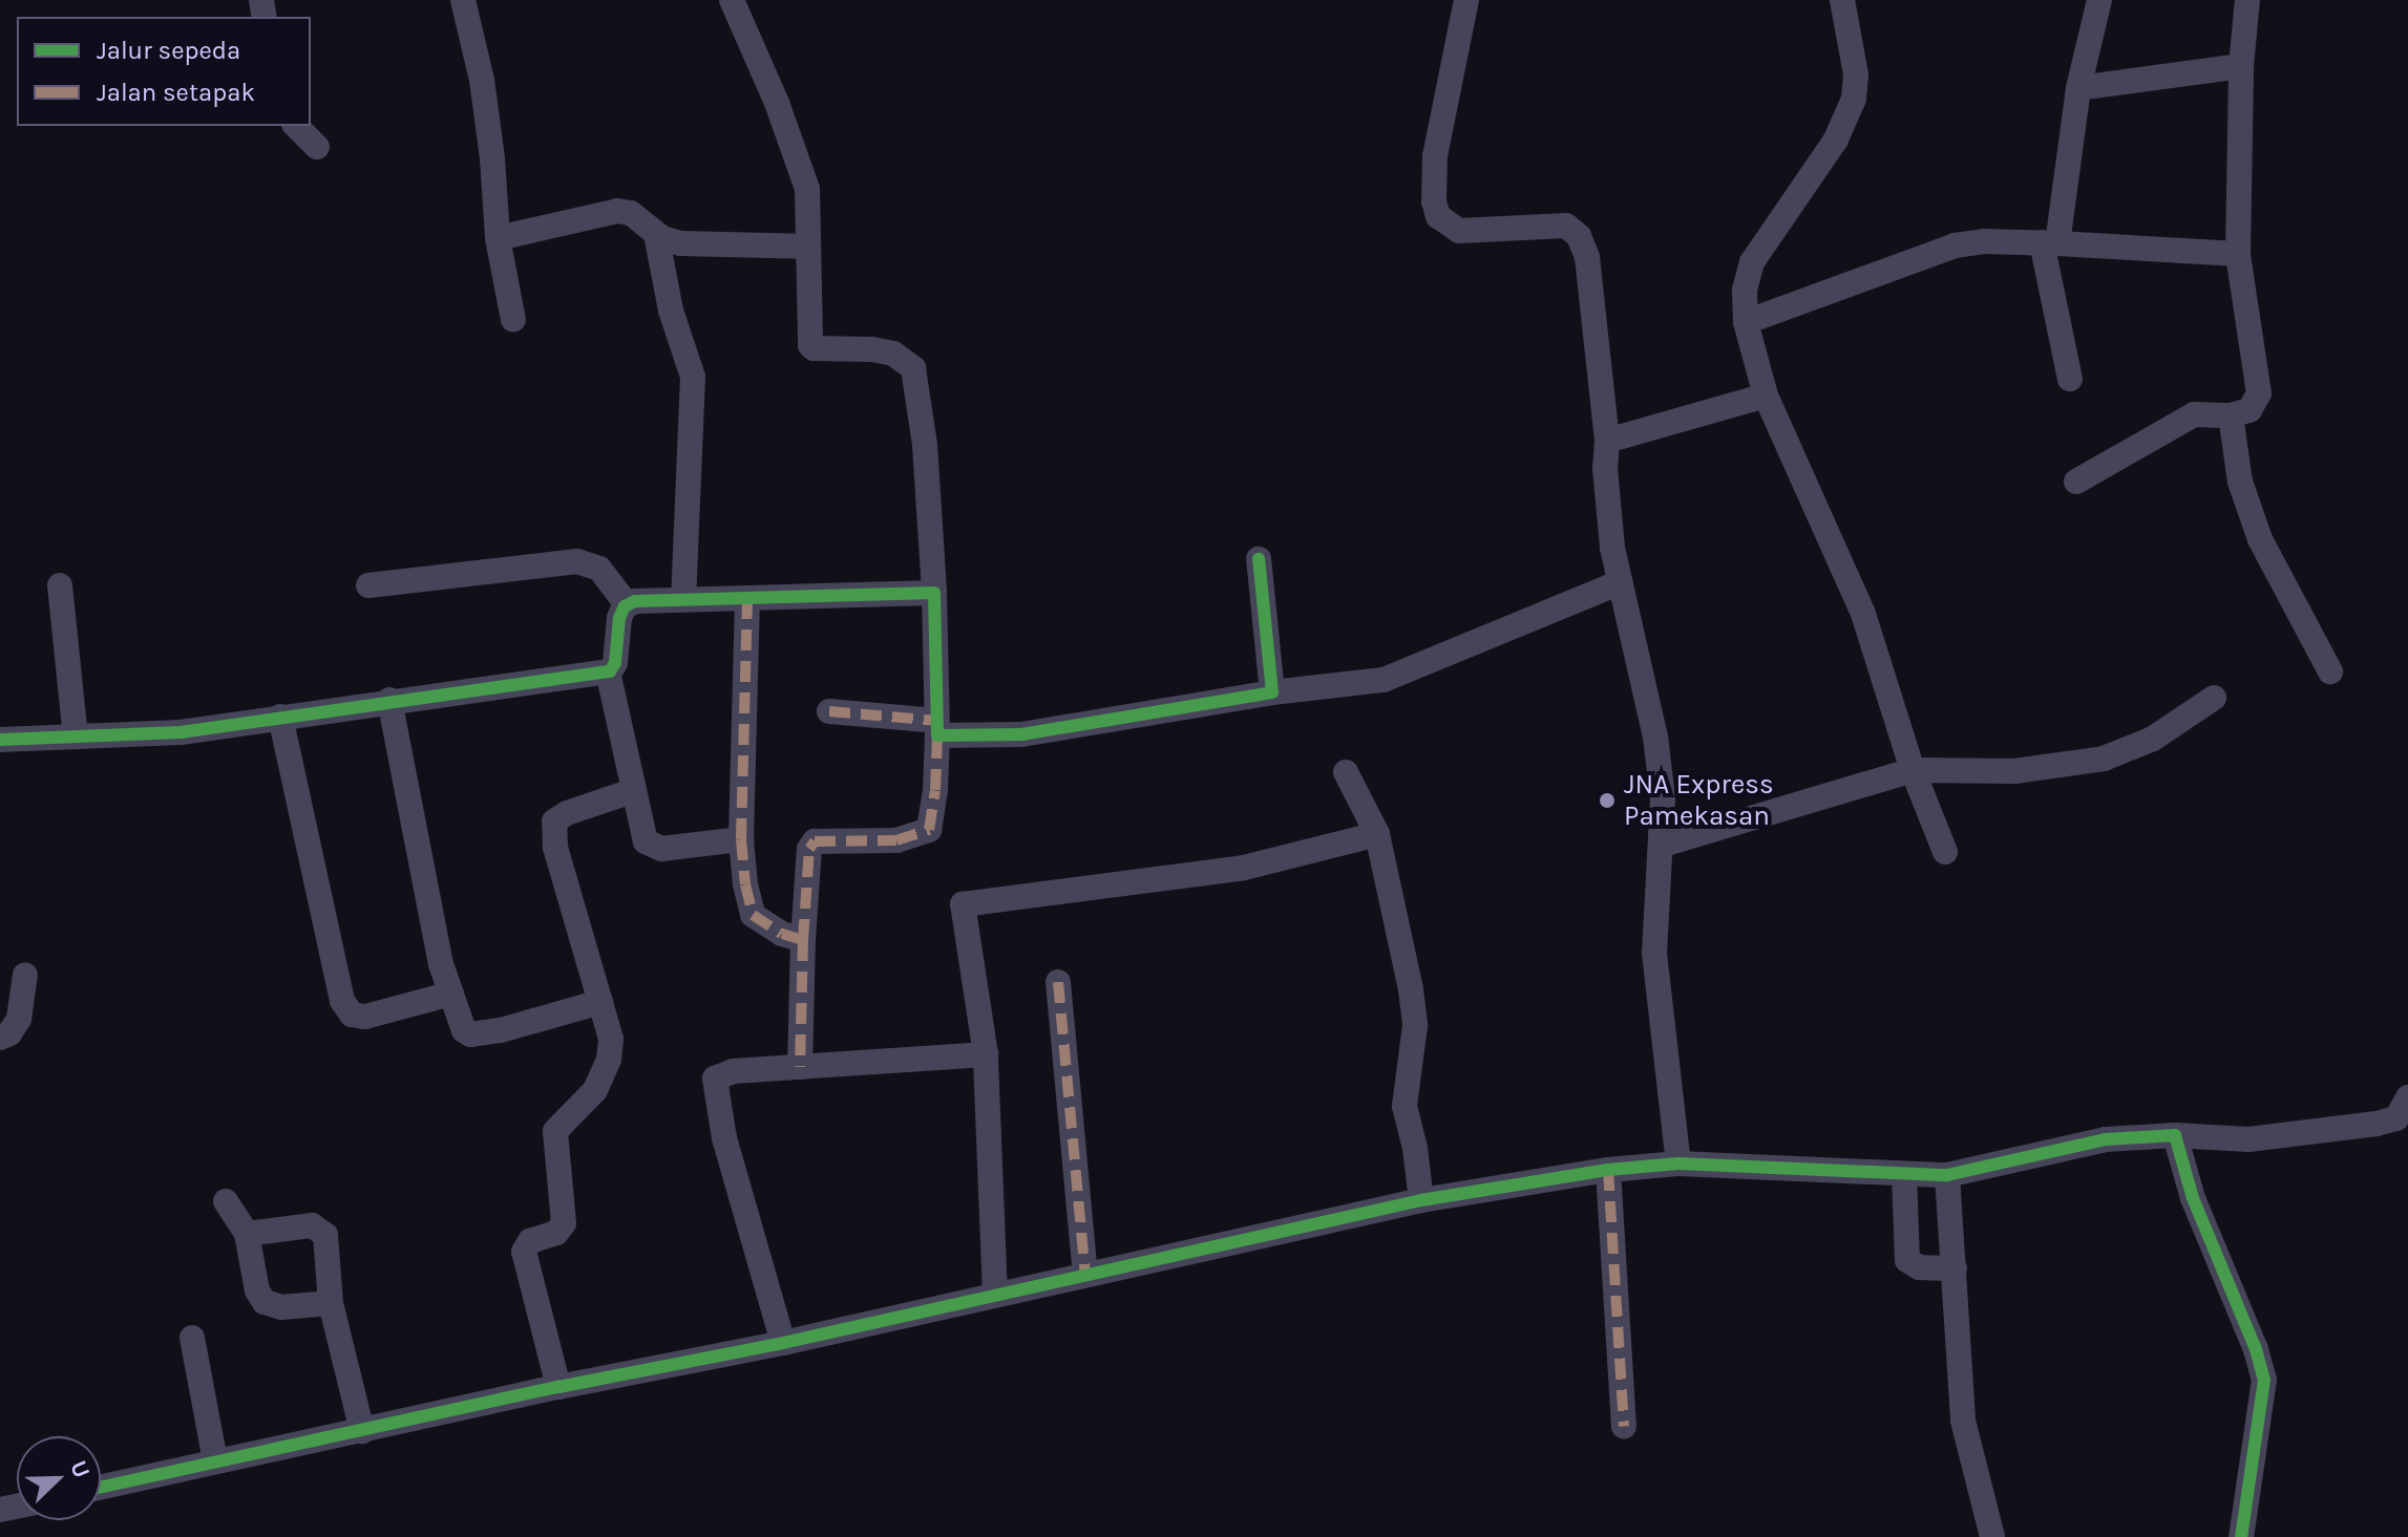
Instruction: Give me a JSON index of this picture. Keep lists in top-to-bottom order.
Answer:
{
  "places": ["JNA Express Pamekasan"],
  "legend": ["Jalur sepeda", "Jalan setapak"],
  "north": "top right"
}
